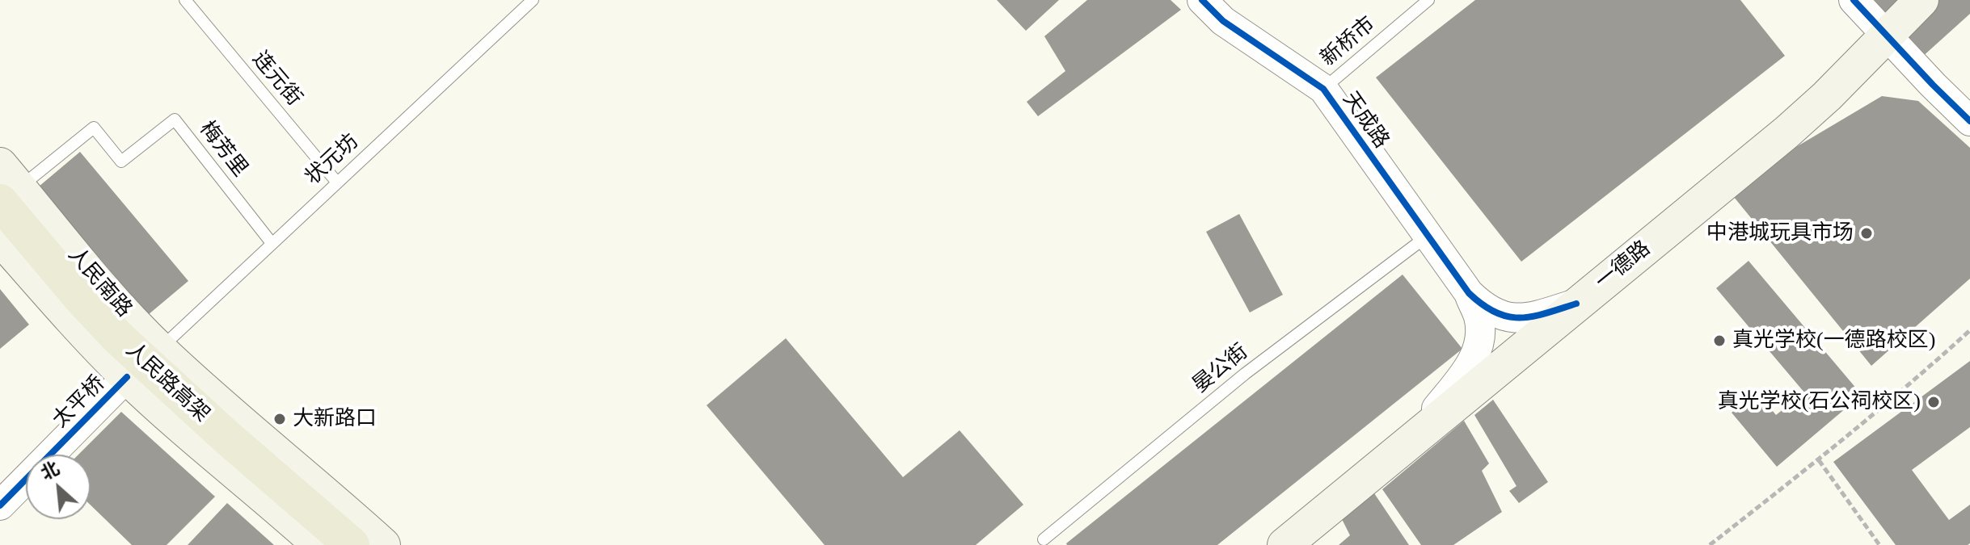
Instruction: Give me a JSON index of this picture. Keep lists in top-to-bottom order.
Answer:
{
  "streets": {
    "main road": ["一德路", "人民南路", "人民路高架"],
    "street": ["天成路", "太平桥"],
    "lane": [
      "新桥市",
      "连元街",
      "梅芳里",
      "状元坊",
      "晏公街"
    ]
  },
  "crossings": [
    ["新桥市", "天成路"],
    ["连元街", "状元坊"],
    ["天成路", "晏公街"],
    ["梅芳里", "状元坊"],
    ["梅芳里", "人民南路"],
    ["梅芳里", "人民路高架"],
    ["状元坊", "人民南路"],
    ["人民南路", "人民路高架"],
    ["人民南路", "太平桥"]
  ],
  "places": [
    "中港城玩具市场",
    "真光学校(一德路校区)",
    "真光学校(石公祠校区)",
    "大新路口"
  ],
  "north": "top left"
}
